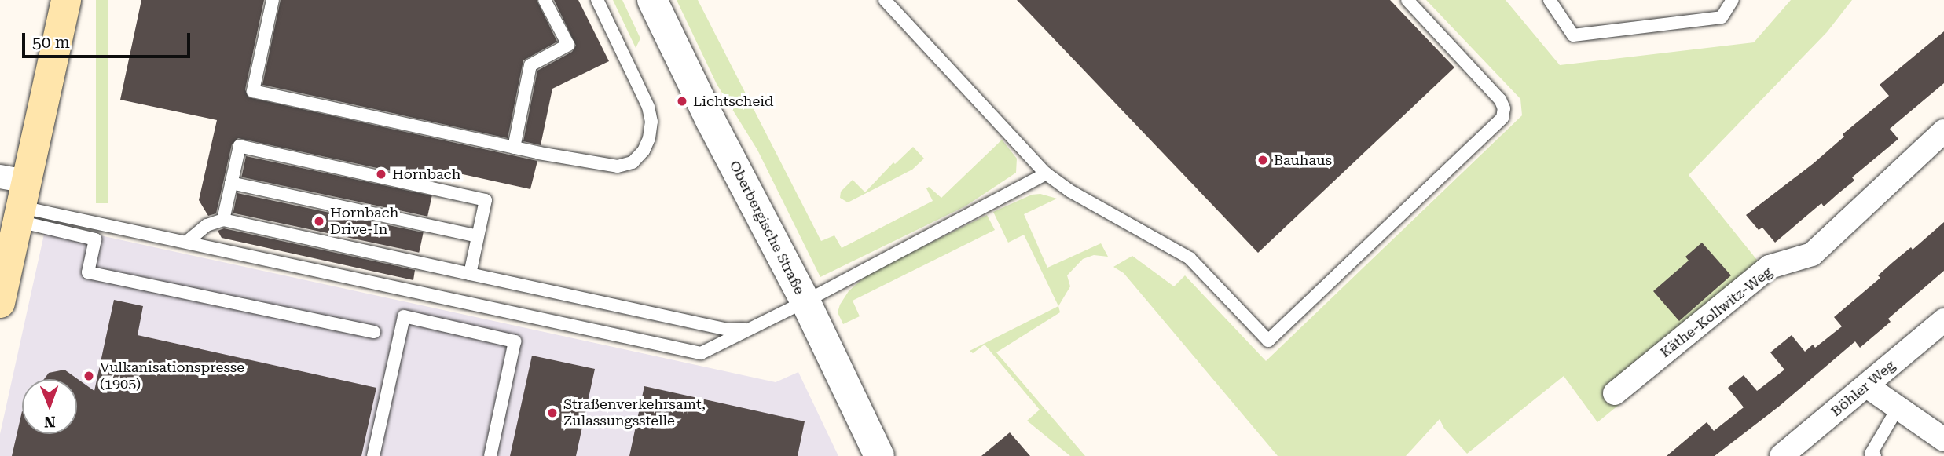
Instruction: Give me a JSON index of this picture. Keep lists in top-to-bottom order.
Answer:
{
  "streets": {
    "street": ["Oberbergische Straße", "Käthe-Kollwitz-Weg", "Böhler Weg"]
  },
  "places": [
    "Lichtscheid",
    "Bauhaus",
    "Hornbach",
    "Hornbach Drive-In",
    "Vulkanisationspresse (1905)",
    "Straßenverkehrsamt, Zulassungsstelle"
  ],
  "scale_bar": "50 m",
  "north": "bottom"
}
